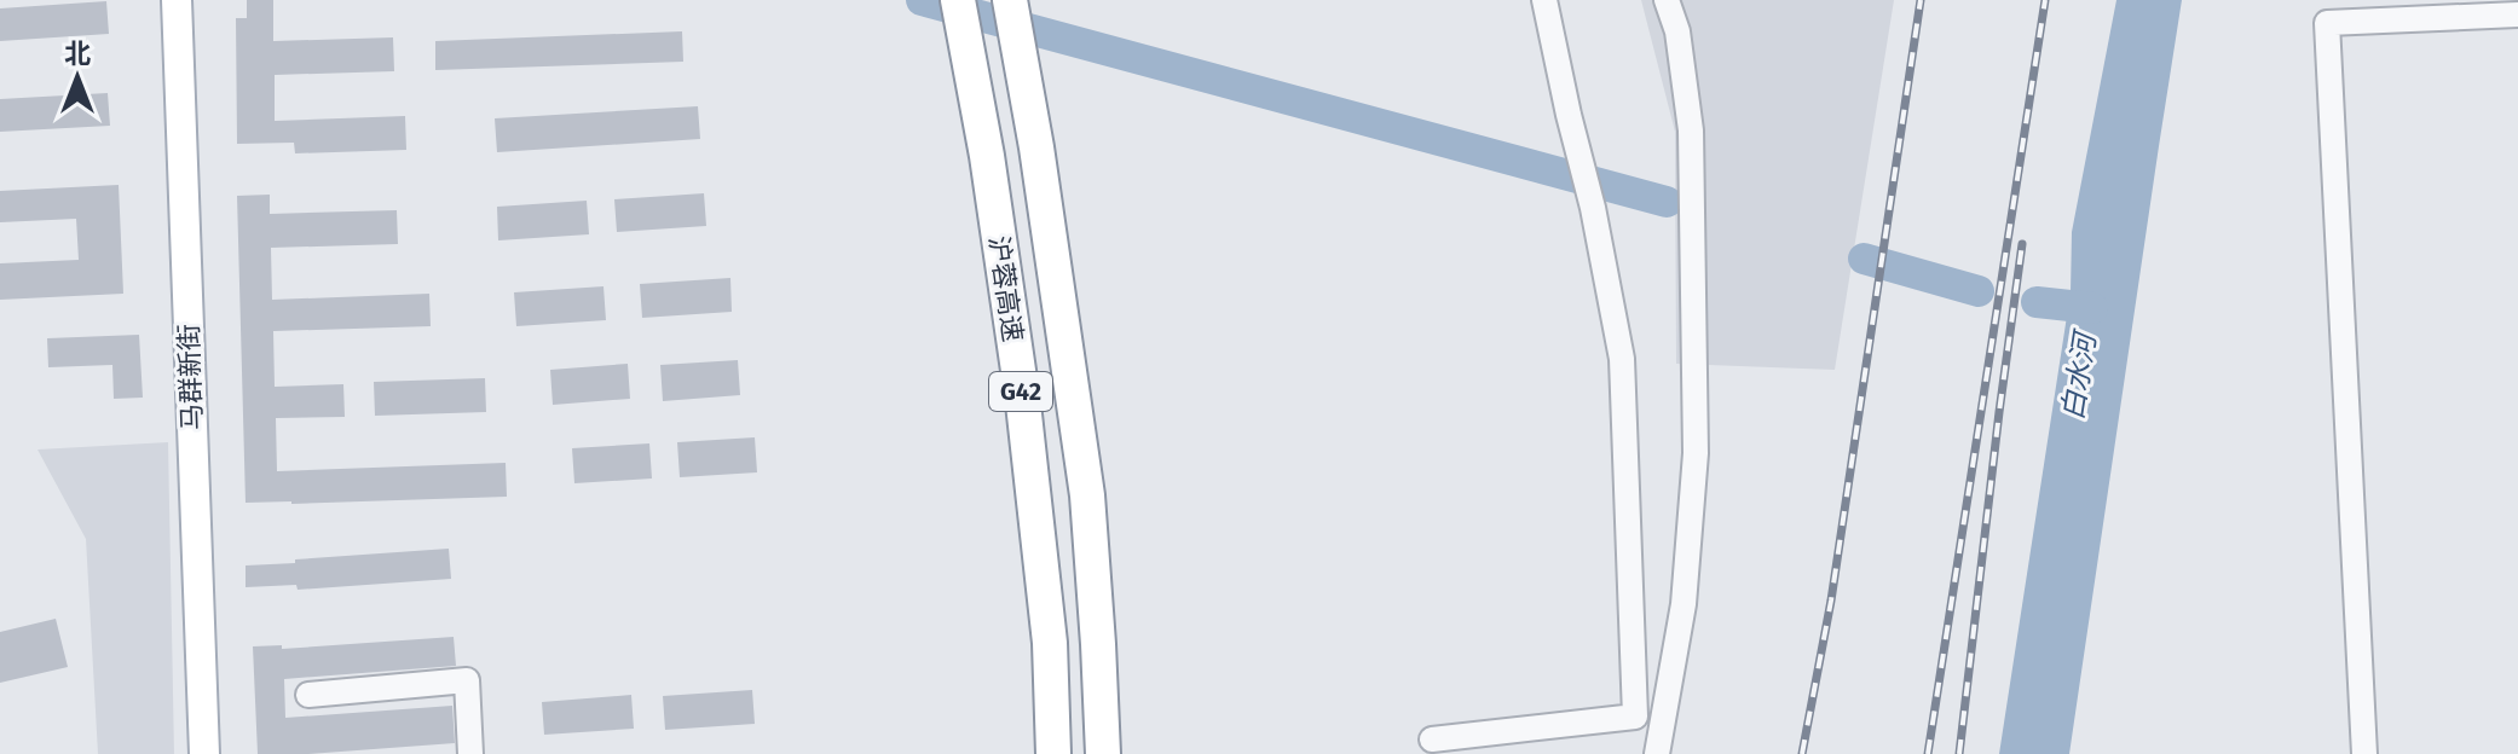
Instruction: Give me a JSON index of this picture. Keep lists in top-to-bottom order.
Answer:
{
  "streets": {
    "highway": ["沪蓉高速", "G42"],
    "main road": ["马群新街"]
  },
  "water": ["白水河"],
  "north": "top"
}
